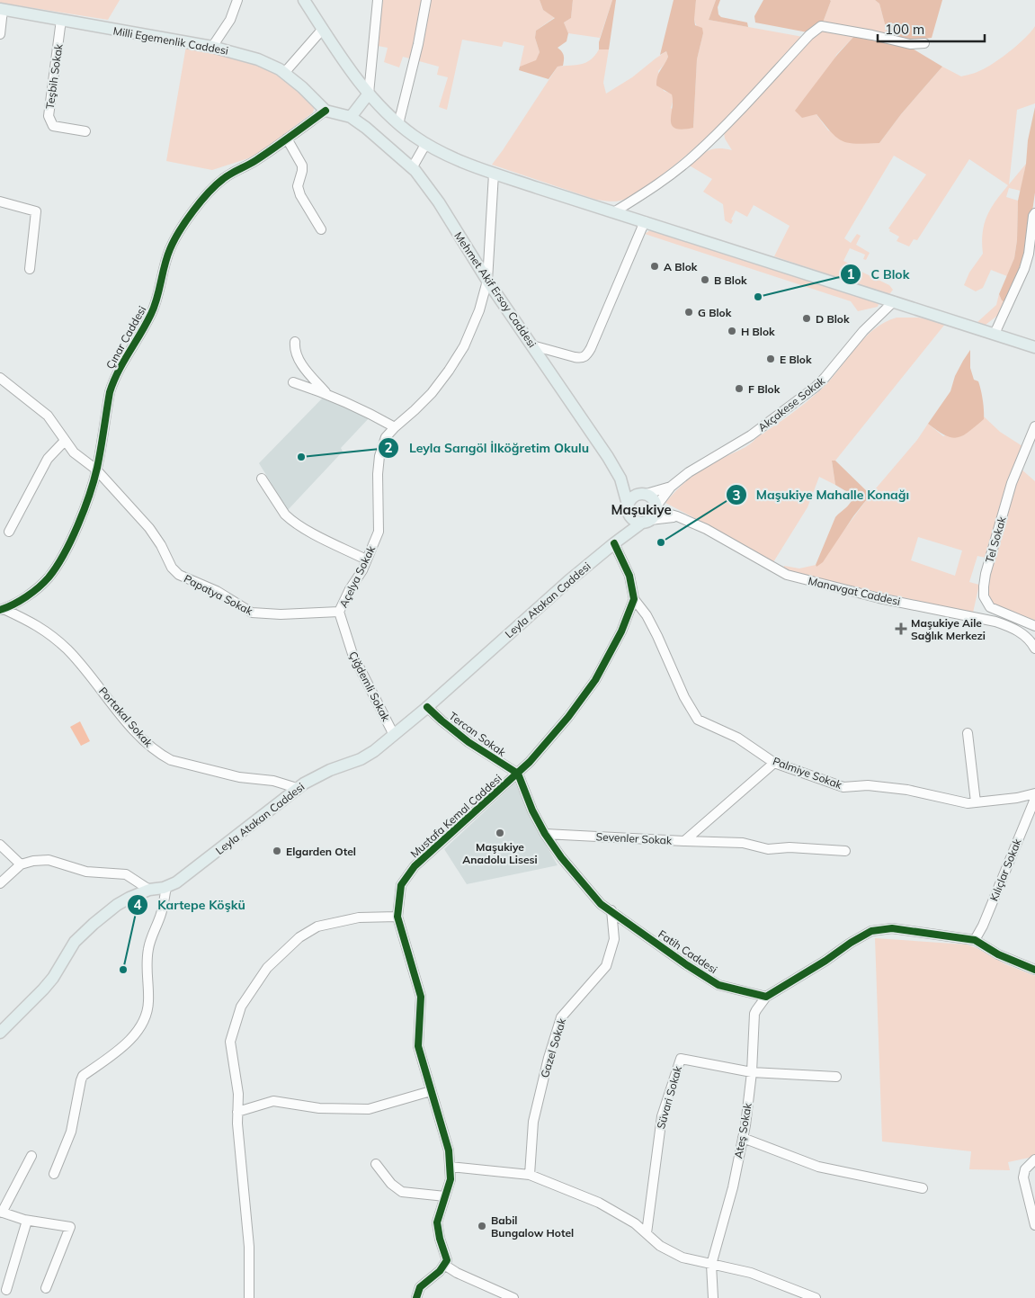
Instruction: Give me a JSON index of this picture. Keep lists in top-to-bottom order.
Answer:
{
  "streets": {
    "main road": ["Milli Egemenlik Caddesi", "Mehmet Akif Ersoy Caddesi", "Leyla Atakan Caddesi"],
    "street": [
      "Teşbih Sokak",
      "Çınar Caddesi",
      "Akçakese Sokak",
      "Tel Sokak",
      "Açelya Sokak",
      "Manavgat Caddesi",
      "Papatya Sokak",
      "Çiğdemli Sokak",
      "Portakal Sokak",
      "Tercan Sokak",
      "Palmiye Sokak",
      "Mustafa Kemal Caddesi",
      "Sevenler Sokak",
      "Kılıçlar Sokak",
      "Fatih Caddesi",
      "Gazel Sokak",
      "Süvari Sokak",
      "Ateş Sokak"
    ]
  },
  "crossings": [
    ["Milli Egemenlik Caddesi", "Teşbih Sokak"],
    ["Milli Egemenlik Caddesi", "Mehmet Akif Ersoy Caddesi"],
    ["Milli Egemenlik Caddesi", "Çınar Caddesi"],
    ["Mehmet Akif Ersoy Caddesi", "Açelya Sokak"],
    ["Çınar Caddesi", "Papatya Sokak"],
    ["Çınar Caddesi", "Portakal Sokak"],
    ["Açelya Sokak", "Papatya Sokak"],
    ["Açelya Sokak", "Çiğdemli Sokak"],
    ["Papatya Sokak", "Çiğdemli Sokak"],
    ["Leyla Atakan Caddesi", "Çiğdemli Sokak"],
    ["Leyla Atakan Caddesi", "Portakal Sokak"],
    ["Leyla Atakan Caddesi", "Tercan Sokak"],
    ["Tercan Sokak", "Mustafa Kemal Caddesi"],
    ["Tercan Sokak", "Fatih Caddesi"],
    ["Palmiye Sokak", "Mustafa Kemal Caddesi"],
    ["Palmiye Sokak", "Sevenler Sokak"],
    ["Mustafa Kemal Caddesi", "Fatih Caddesi"],
    ["Sevenler Sokak", "Fatih Caddesi"],
    ["Fatih Caddesi", "Gazel Sokak"],
    ["Fatih Caddesi", "Ateş Sokak"],
    ["Süvari Sokak", "Ateş Sokak"]
  ],
  "districts": ["Maşukiye"],
  "places": {
    "other": [
      "A Blok",
      "B Blok",
      "C Blok",
      "G Blok",
      "D Blok",
      "H Blok",
      "E Blok",
      "F Blok",
      "Leyla Sarıgöl İlköğretim Okulu",
      "Maşukiye Mahalle Konağı",
      "Maşukiye Anadolu Lisesi",
      "Elgarden Otel",
      "Kartepe Köşkü",
      "Babil Bungalow Hotel"
    ],
    "health": ["Maşukiye Aile Sağlık Merkezi"]
  },
  "scale_bar": "100 m"
}
